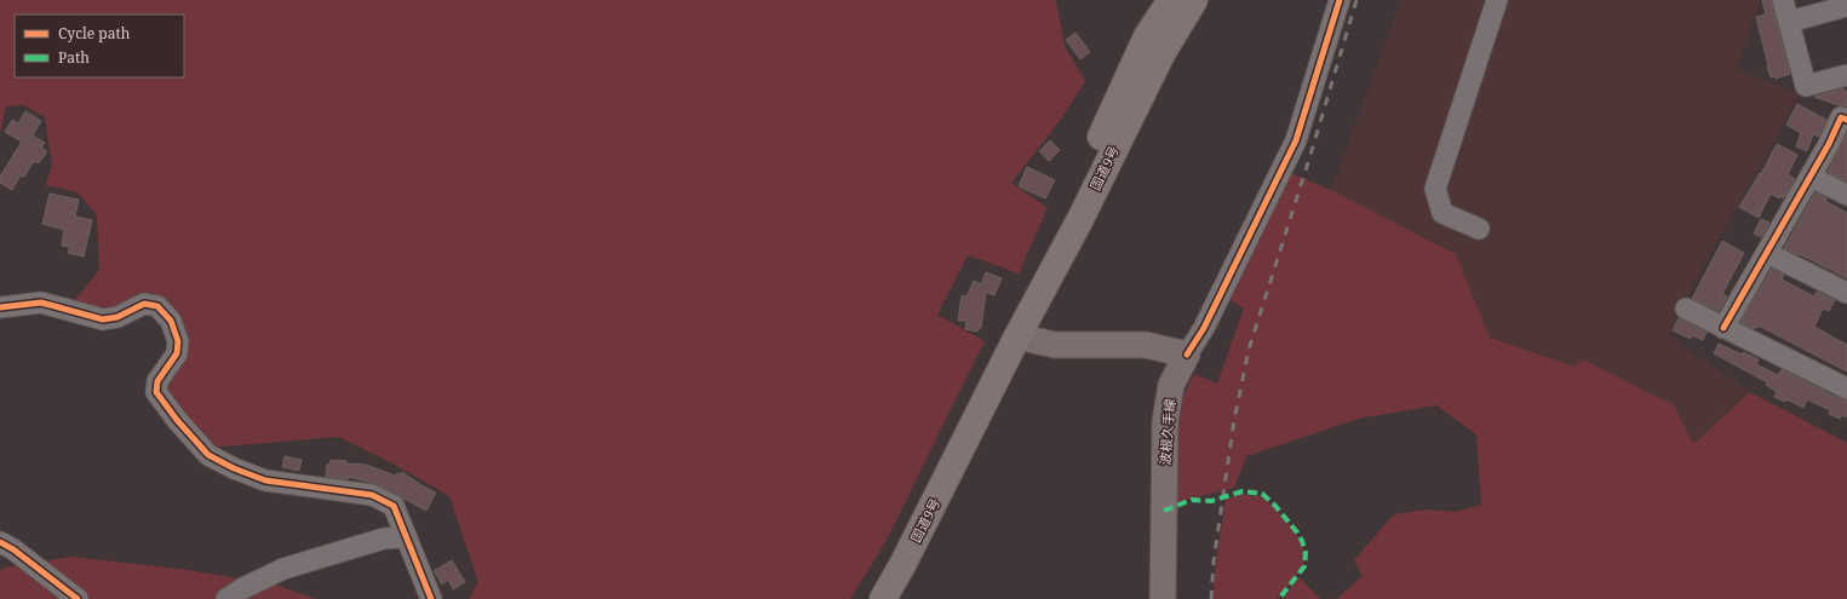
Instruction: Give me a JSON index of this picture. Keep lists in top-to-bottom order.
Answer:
{
  "streets": {
    "highway": ["国道9号"],
    "main road": ["波根久手線"]
  },
  "legend": ["Cycle path", "Path"]
}
